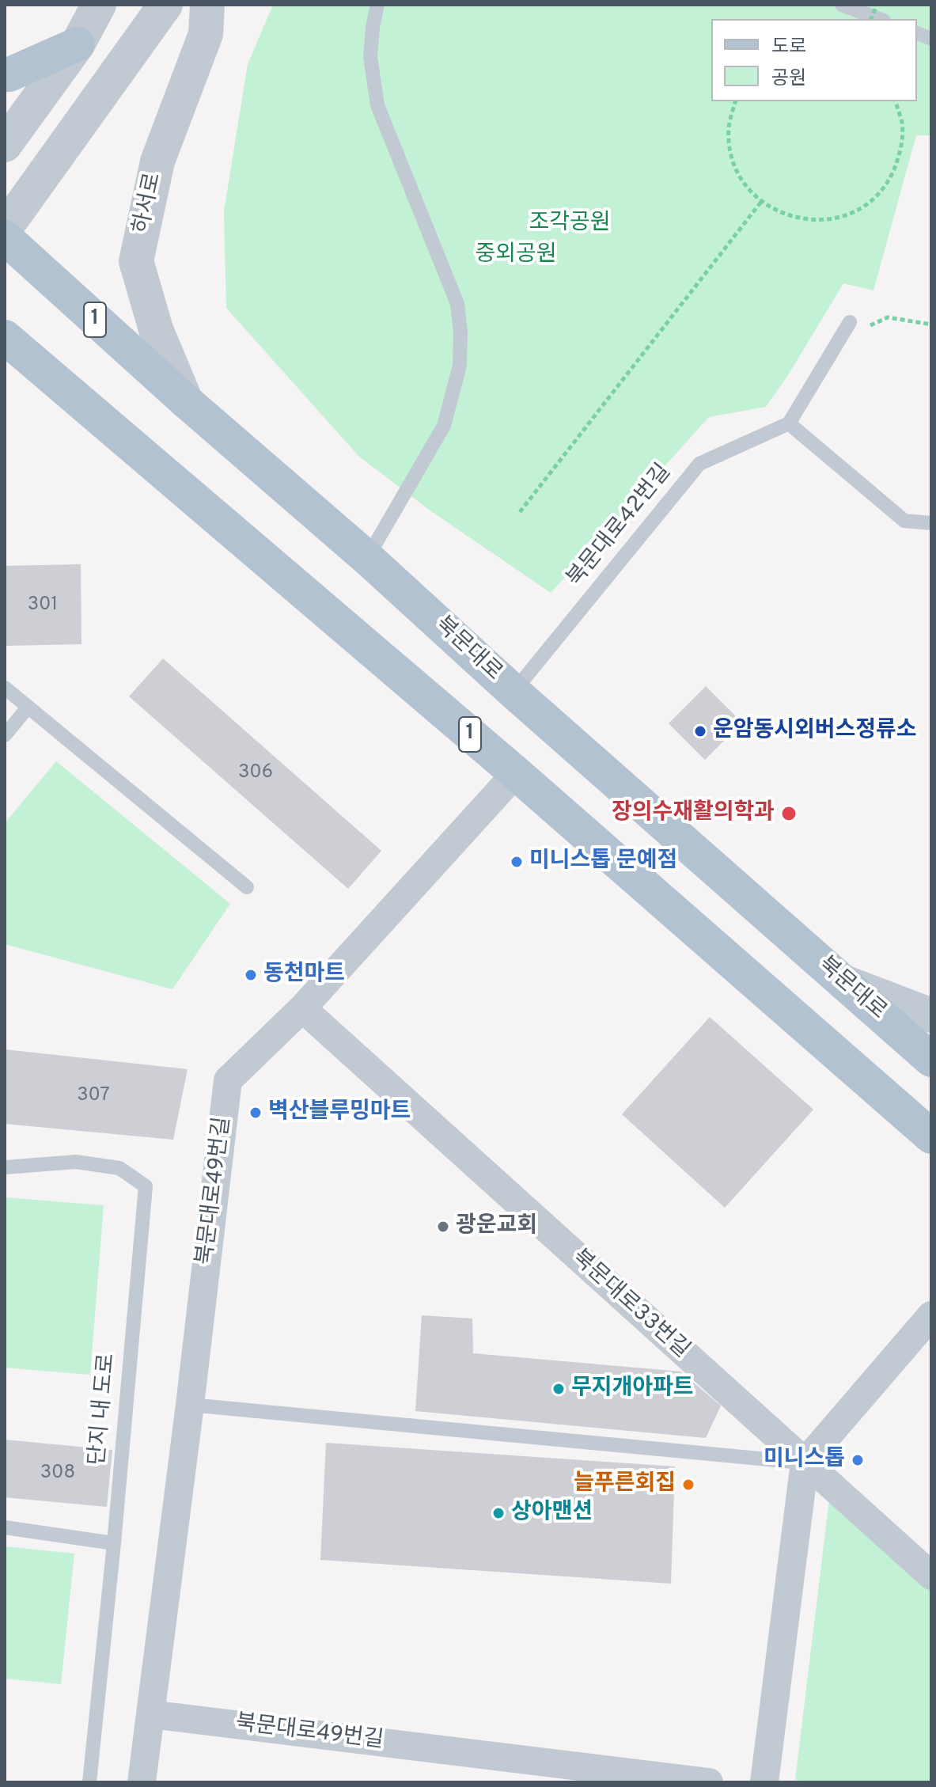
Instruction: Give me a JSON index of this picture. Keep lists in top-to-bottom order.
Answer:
{
  "streets": {
    "main road": ["1", "북문대로"],
    "street": ["하서로", "북문대로49번길", "북문대로33번길"],
    "lane": ["북문대로42번길", "단지 내 도로"]
  },
  "crossings": [
    ["하서로", "북문대로"],
    ["1", "북문대로49번길"],
    ["북문대로42번길", "북문대로"],
    ["북문대로49번길", "북문대로33번길"]
  ],
  "parks": ["조각공원", "중외공원"],
  "places": [
    "운암동시외버스정류소",
    "장의수재활의학과",
    "미니스톱 문예점",
    "동천마트",
    "벽산블루밍마트",
    "광운교회",
    "무지개아파트",
    "미니스톱",
    "늘푸른회집",
    "상아맨션"
  ],
  "house_numbers": [
    "301",
    "306",
    "307",
    "308"
  ],
  "legend": ["도로", "공원"]
}
